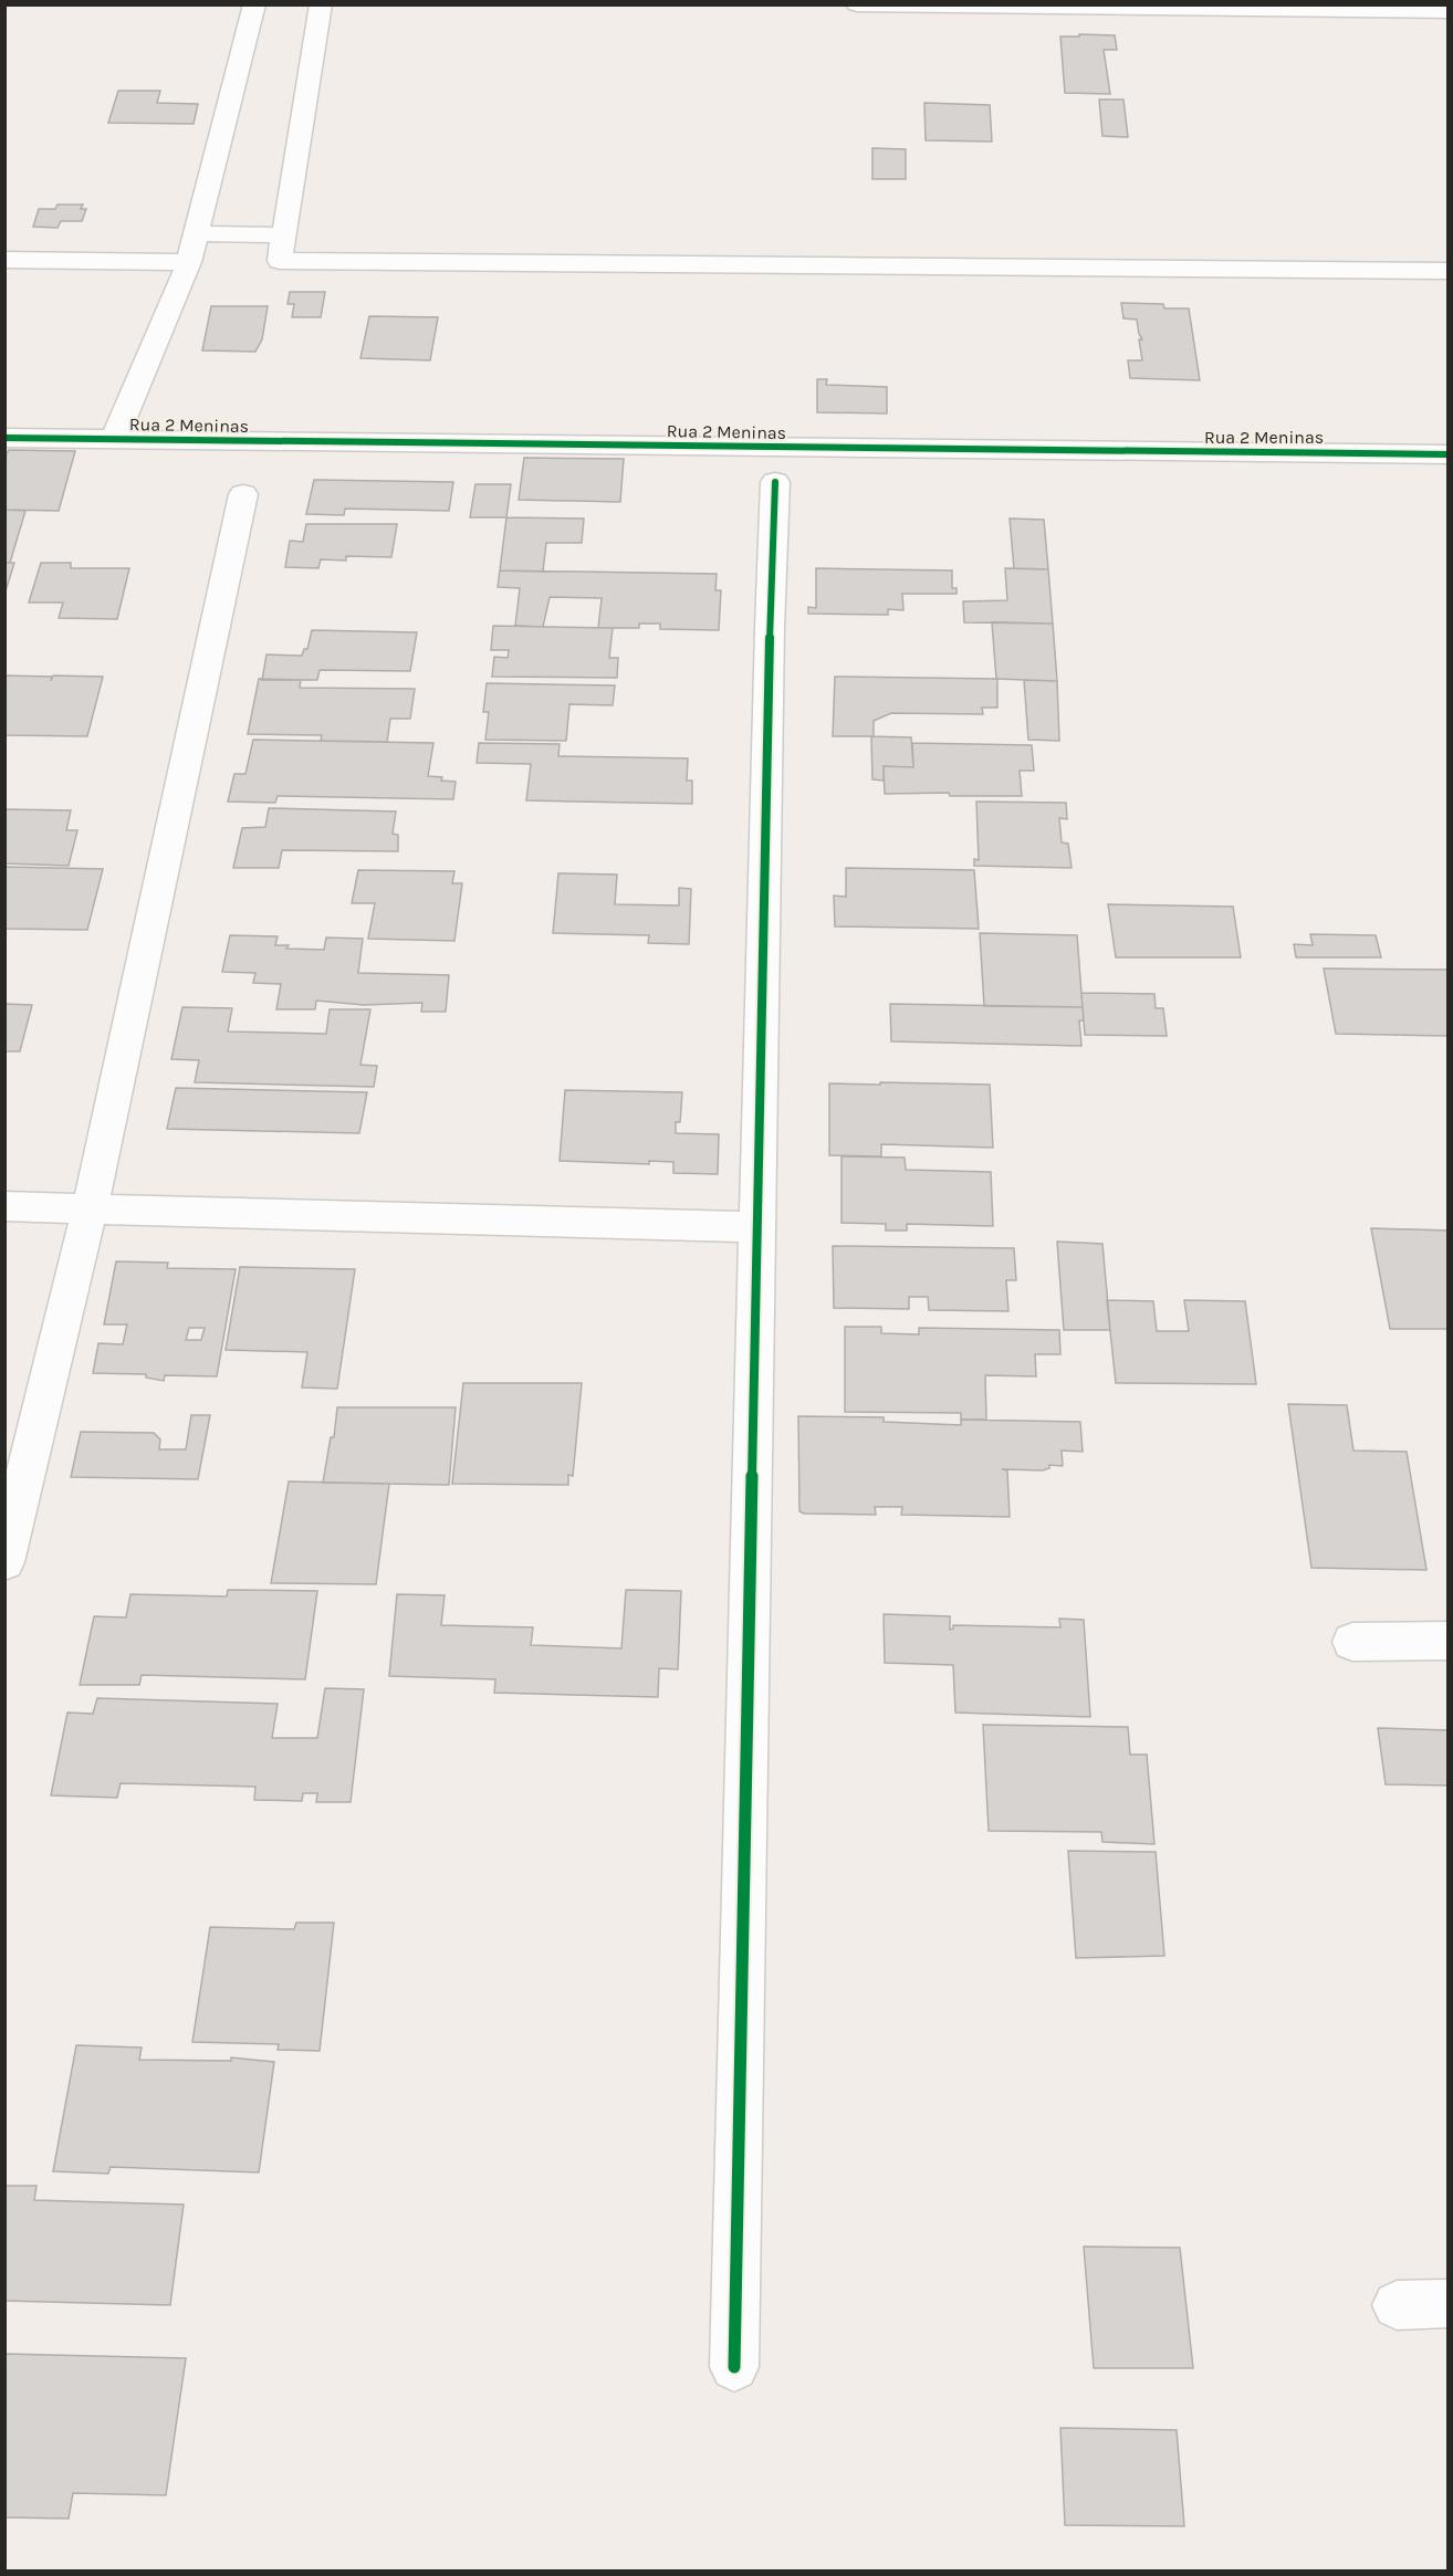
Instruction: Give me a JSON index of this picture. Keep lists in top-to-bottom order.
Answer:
{
  "streets": {
    "street": ["Rua 2 Meninas"]
  }
}
